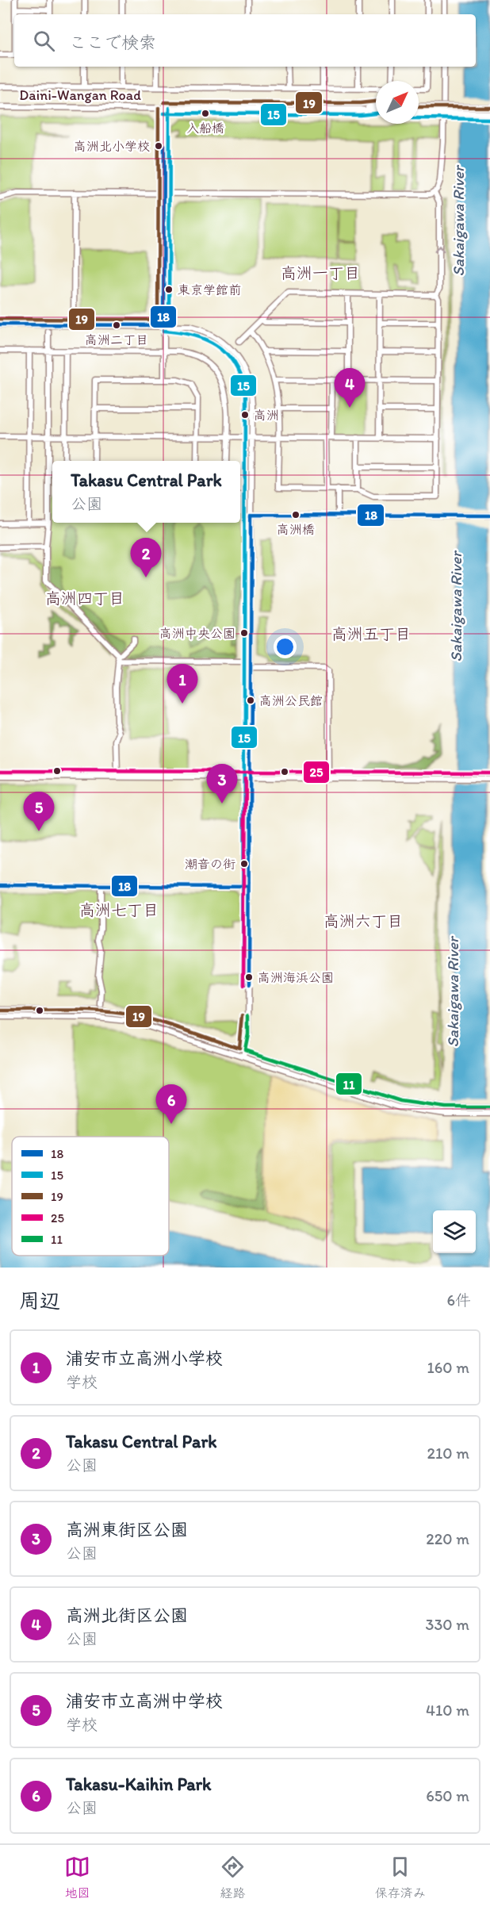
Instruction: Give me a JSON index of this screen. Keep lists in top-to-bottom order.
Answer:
{
  "streets": {
    "street": ["Daini-Wangan Road"]
  },
  "districts": [
    "高洲一丁目",
    "高洲四丁目",
    "高洲五丁目",
    "高洲七丁目",
    "高洲六丁目"
  ],
  "water": ["Sakaigawa River"],
  "places": [
    "入船橋",
    "高洲北小学校",
    "東京学館前",
    "高洲二丁目",
    "高洲",
    "高洲橋",
    "高洲中央公園",
    "高洲公民館",
    "潮音の街",
    "高洲海浜公園"
  ],
  "lines": [
    "transit line 19",
    "transit line 15",
    "transit line 18",
    "transit line 25",
    "transit line 11"
  ],
  "legend": [
    "18",
    "15",
    "19",
    "25",
    "11"
  ],
  "north": "top right",
  "page": {
    "search": "ここで検索",
    "pins": [
      "4",
      "2",
      "1",
      "3",
      "5",
      "6"
    ],
    "popup": ["Takasu Central Park", "公園"],
    "heading": ["周辺", "6件"],
    "list": [
      {
        "mark": "1",
        "name": "浦安市立高洲小学校",
        "note": "学校",
        "value": "160 m"
      },
      {
        "mark": "2",
        "name": "Takasu Central Park",
        "note": "公園",
        "value": "210 m"
      },
      {
        "mark": "3",
        "name": "高洲東街区公園",
        "note": "公園",
        "value": "220 m"
      },
      {
        "mark": "4",
        "name": "高洲北街区公園",
        "note": "公園",
        "value": "330 m"
      },
      {
        "mark": "5",
        "name": "浦安市立高洲中学校",
        "note": "学校",
        "value": "410 m"
      },
      {
        "mark": "6",
        "name": "Takasu-Kaihin Park",
        "note": "公園",
        "value": "650 m"
      }
    ],
    "nav": ["地図", "経路", "保存済み"]
  }
}
